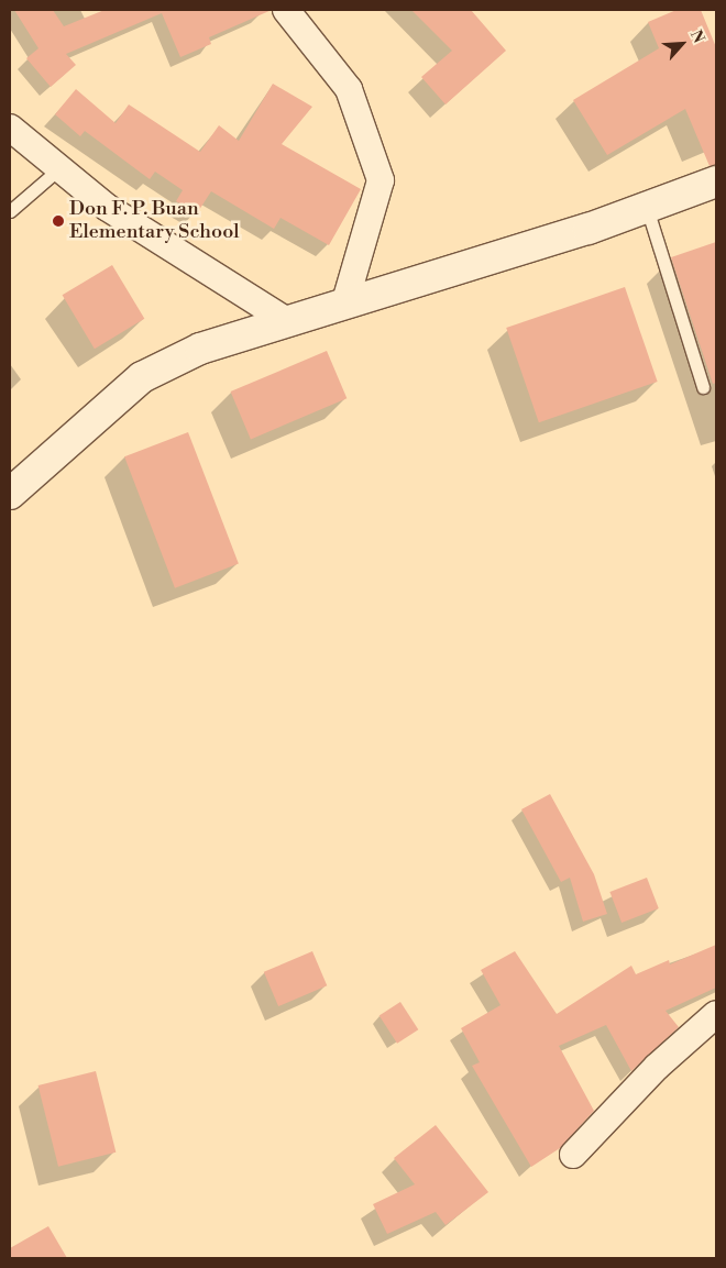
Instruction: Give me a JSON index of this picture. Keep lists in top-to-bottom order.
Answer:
{
  "places": ["Don F. P. Buan Elementary School"],
  "north": "top right"
}
